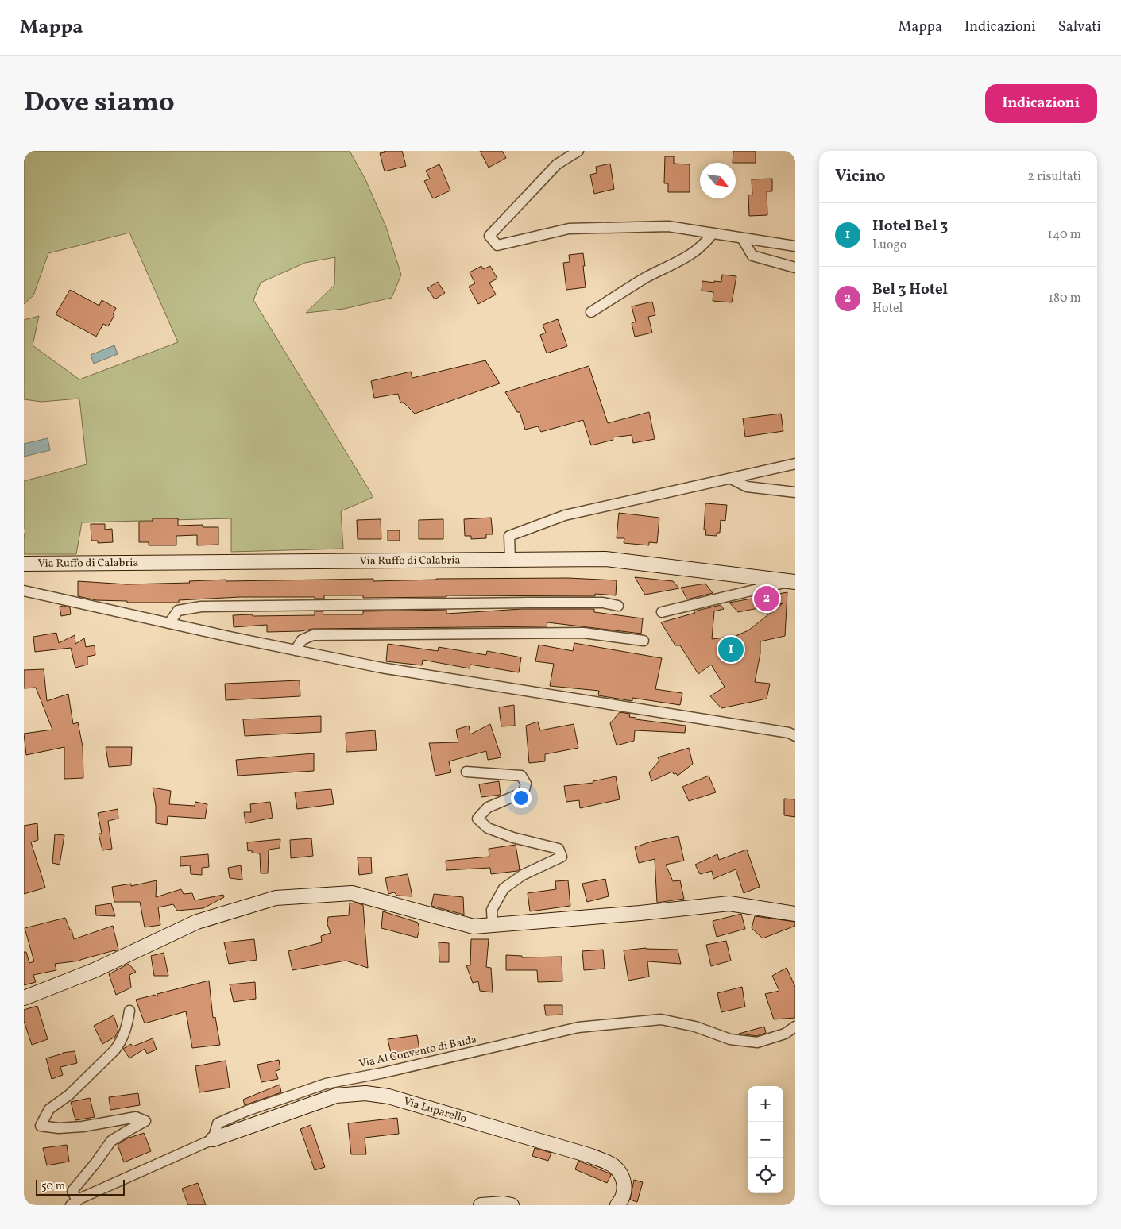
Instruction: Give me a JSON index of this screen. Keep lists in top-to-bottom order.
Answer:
{
  "streets": {
    "street": ["Via Ruffo di Calabria", "Via Al Convento di Baida", "Via Luparello"]
  },
  "crossings": [
    ["Via Al Convento di Baida", "Via Luparello"]
  ],
  "scale_bar": "50 m",
  "north": "bottom right",
  "page": {
    "header": "Mappa",
    "nav": ["Mappa", "Indicazioni", "Salvati"],
    "title": "Dove siamo",
    "buttons": "Indicazioni",
    "heading": ["Vicino", "2 risultati"],
    "list": [
      {
        "mark": "1",
        "name": "Hotel Bel 3",
        "note": "Luogo",
        "value": "140 m"
      },
      {
        "mark": "2",
        "name": "Bel 3 Hotel",
        "note": "Hotel",
        "value": "180 m"
      }
    ],
    "pins": ["2", "1"],
    "map_buttons": ["+", "−"],
    "scale": "50 m"
  }
}
